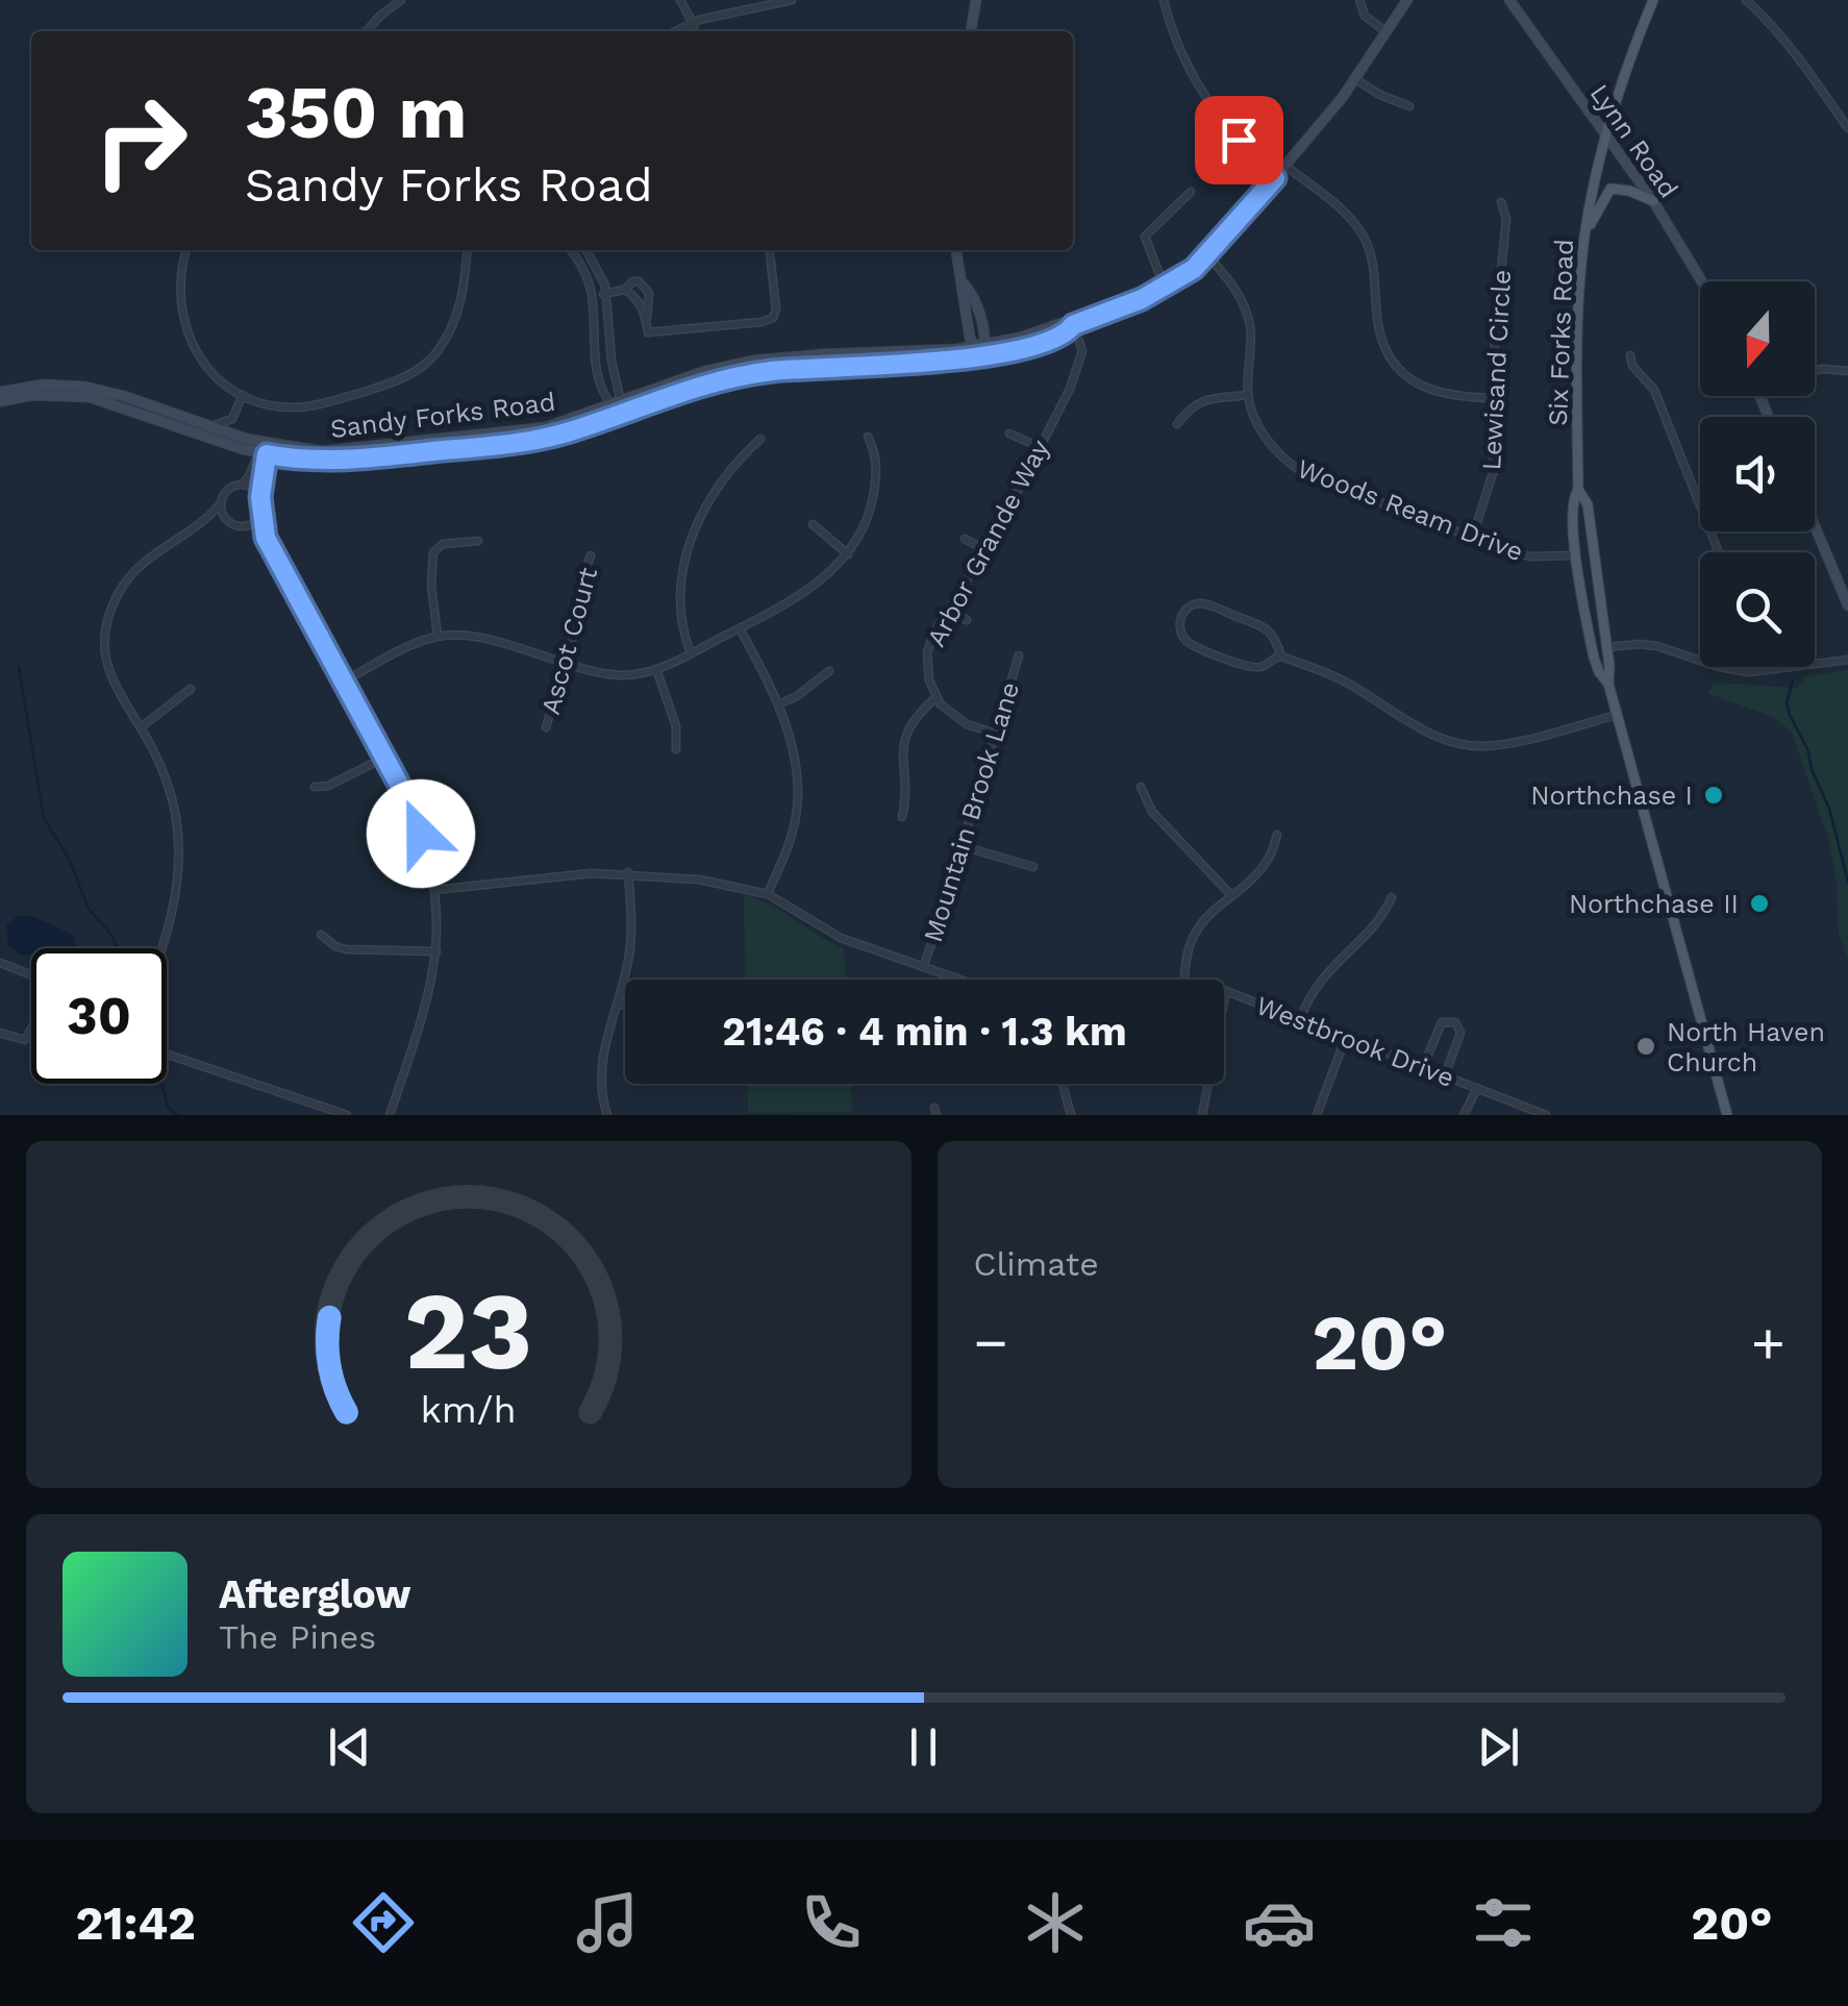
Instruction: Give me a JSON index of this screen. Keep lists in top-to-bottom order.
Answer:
{
  "streets": {
    "main road": ["Six Forks Road"],
    "street": [
      "Lynn Road",
      "Lewisand Circle",
      "Sandy Forks Road",
      "Woods Ream Drive",
      "Arbor Grande Way",
      "Ascot Court",
      "Mountain Brook Lane",
      "Westbrook Drive"
    ]
  },
  "crossings": [
    ["Lynn Road", "Six Forks Road"],
    ["Six Forks Road", "Woods Ream Drive"],
    ["Lewisand Circle", "Woods Ream Drive"],
    ["Sandy Forks Road", "Woods Ream Drive"],
    ["Sandy Forks Road", "Arbor Grande Way"],
    ["Mountain Brook Lane", "Westbrook Drive"]
  ],
  "places": ["Northchase I", "Northchase II", "North Haven Church"],
  "north": "bottom",
  "page": {
    "turn": ["350 m", "Sandy Forks Road"],
    "limit": "30",
    "trip": "21:46 · 4 min · 1.3 km",
    "tile": "Climate",
    "heat": ["−", "20°", "+"],
    "song": ["Afterglow", "The Pines"],
    "tabs": ["21:42", "20°"],
    "gauge": ["23", "km/h"]
  }
}
